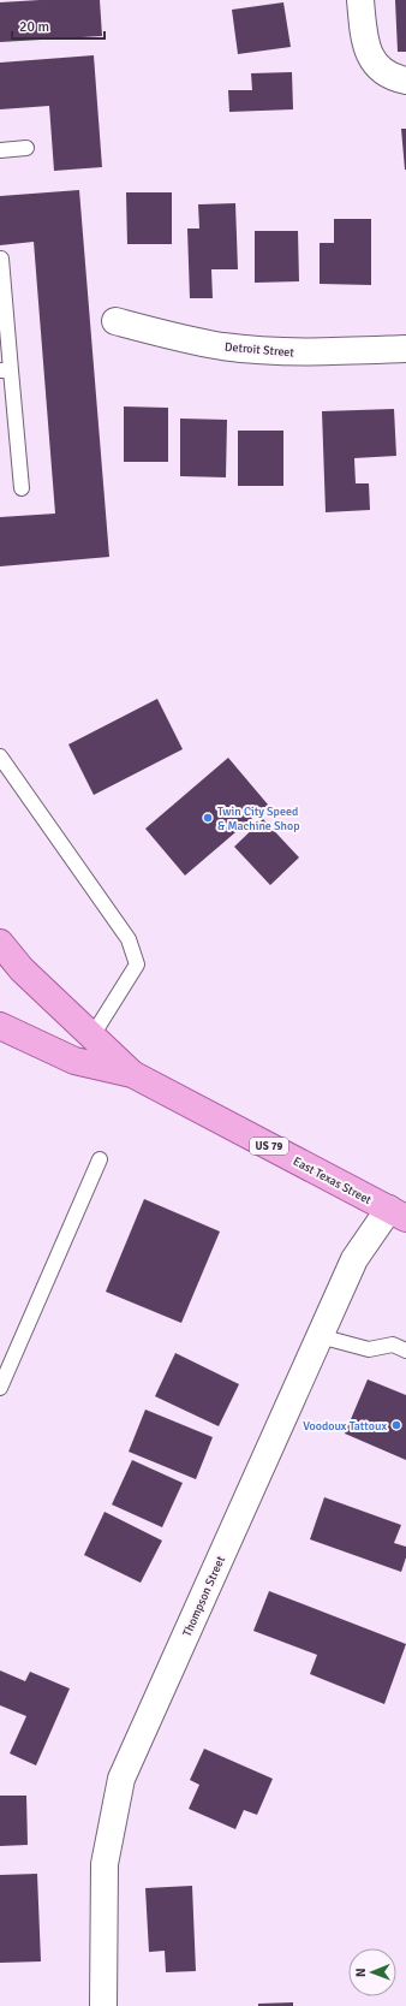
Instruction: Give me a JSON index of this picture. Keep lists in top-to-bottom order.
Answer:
{
  "streets": {
    "main road": ["US 79", "East Texas Street"],
    "street": ["Detroit Street", "Thompson Street"]
  },
  "crossings": [
    ["East Texas Street", "Thompson Street"]
  ],
  "places": ["Twin City Speed & Machine Shop", "Voodoux Tattoux"],
  "scale_bar": "20 m",
  "north": "left"
}
